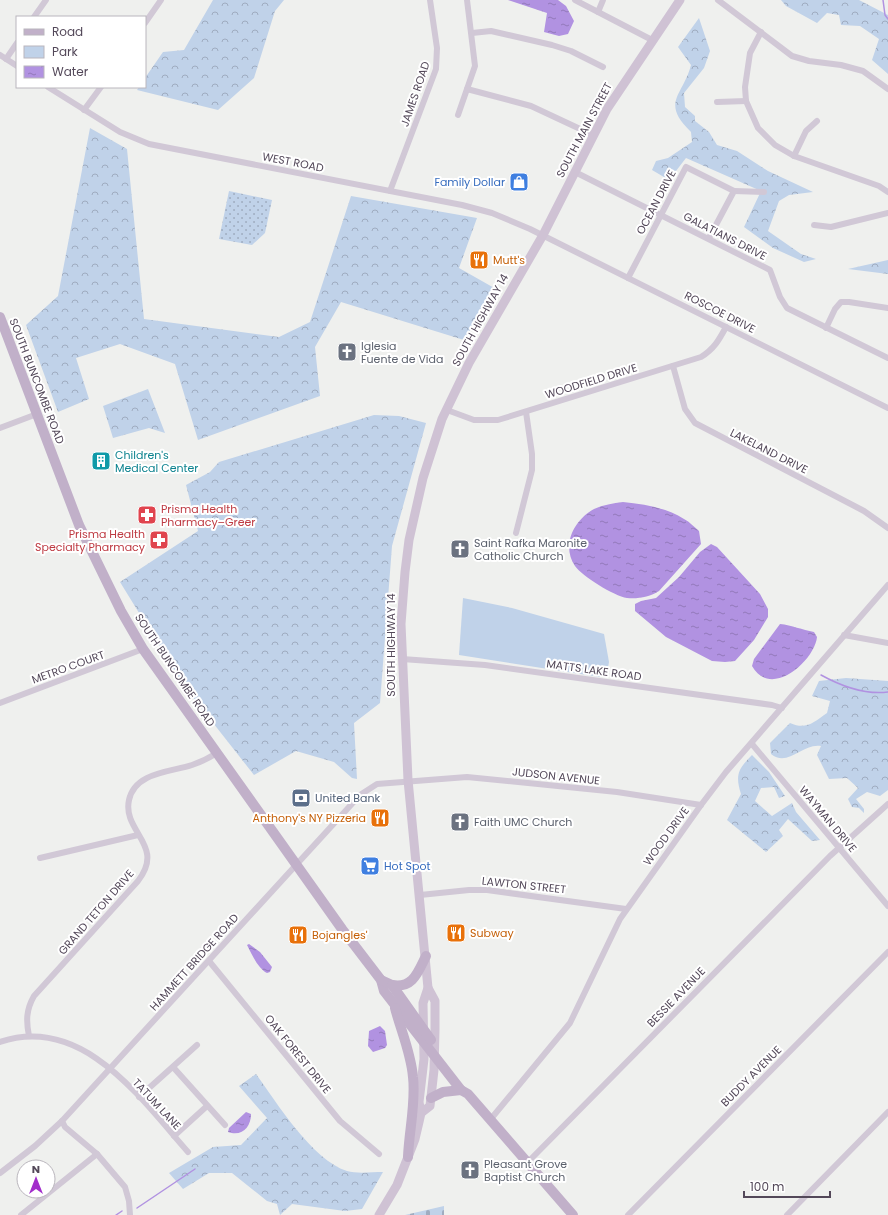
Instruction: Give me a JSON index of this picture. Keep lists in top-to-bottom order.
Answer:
{
  "streets": {
    "main road": ["SOUTH MAIN STREET", "SOUTH HIGHWAY 14", "SOUTH BUNCOMBE ROAD"],
    "street": [
      "JAMES ROAD",
      "WEST ROAD",
      "OCEAN DRIVE",
      "GALATIANS DRIVE",
      "ROSCOE DRIVE",
      "WOODFIELD DRIVE",
      "LAKELAND DRIVE",
      "METRO COURT",
      "MATTS LAKE ROAD",
      "JUDSON AVENUE",
      "WAYMAN DRIVE",
      "WOOD DRIVE",
      "LAWTON STREET",
      "GRAND TETON DRIVE",
      "HAMMETT BRIDGE ROAD",
      "BESSIE AVENUE",
      "OAK FOREST DRIVE",
      "BUDDY AVENUE",
      "TATUM LANE"
    ]
  },
  "crossings": [
    ["JAMES ROAD", "WEST ROAD"],
    ["SOUTH MAIN STREET", "WEST ROAD"],
    ["SOUTH MAIN STREET", "GALATIANS DRIVE"],
    ["SOUTH MAIN STREET", "ROSCOE DRIVE"],
    ["SOUTH MAIN STREET", "SOUTH HIGHWAY 14"],
    ["WEST ROAD", "ROSCOE DRIVE"],
    ["WEST ROAD", "SOUTH HIGHWAY 14"],
    ["OCEAN DRIVE", "GALATIANS DRIVE"],
    ["OCEAN DRIVE", "ROSCOE DRIVE"],
    ["ROSCOE DRIVE", "SOUTH HIGHWAY 14"],
    ["ROSCOE DRIVE", "WOODFIELD DRIVE"],
    ["SOUTH HIGHWAY 14", "SOUTH BUNCOMBE ROAD"],
    ["SOUTH HIGHWAY 14", "WOODFIELD DRIVE"],
    ["SOUTH HIGHWAY 14", "MATTS LAKE ROAD"],
    ["SOUTH HIGHWAY 14", "JUDSON AVENUE"],
    ["SOUTH HIGHWAY 14", "LAWTON STREET"],
    ["SOUTH HIGHWAY 14", "HAMMETT BRIDGE ROAD"],
    ["SOUTH BUNCOMBE ROAD", "METRO COURT"],
    ["SOUTH BUNCOMBE ROAD", "WOOD DRIVE"],
    ["SOUTH BUNCOMBE ROAD", "GRAND TETON DRIVE"],
    ["SOUTH BUNCOMBE ROAD", "HAMMETT BRIDGE ROAD"],
    ["SOUTH BUNCOMBE ROAD", "BESSIE AVENUE"],
    ["WOODFIELD DRIVE", "LAKELAND DRIVE"],
    ["MATTS LAKE ROAD", "WOOD DRIVE"],
    ["JUDSON AVENUE", "WOOD DRIVE"],
    ["JUDSON AVENUE", "HAMMETT BRIDGE ROAD"],
    ["WAYMAN DRIVE", "WOOD DRIVE"],
    ["WAYMAN DRIVE", "BESSIE AVENUE"],
    ["WOOD DRIVE", "LAWTON STREET"],
    ["GRAND TETON DRIVE", "TATUM LANE"],
    ["HAMMETT BRIDGE ROAD", "OAK FOREST DRIVE"],
    ["HAMMETT BRIDGE ROAD", "TATUM LANE"]
  ],
  "places": {
    "shop": ["Family Dollar"],
    "restaurant": [
      "Mutt's",
      "Anthony's NY Pizzeria",
      "Subway",
      "Bojangles'"
    ],
    "church": [
      "Iglesia Fuente de Vida",
      "Saint Rafka Maronite Catholic Church",
      "Faith UMC Church",
      "Pleasant Grove Baptist Church"
    ],
    "building": ["Children's Medical Center"],
    "pharmacy": ["Prisma Health Pharmacy–Greer", "Prisma Health Specialty Pharmacy"],
    "bank": ["United Bank"],
    "supermarket": ["Hot Spot"]
  },
  "legend": ["Road", "Park", "Water"],
  "scale_bar": "100 m",
  "north": "top"
}
